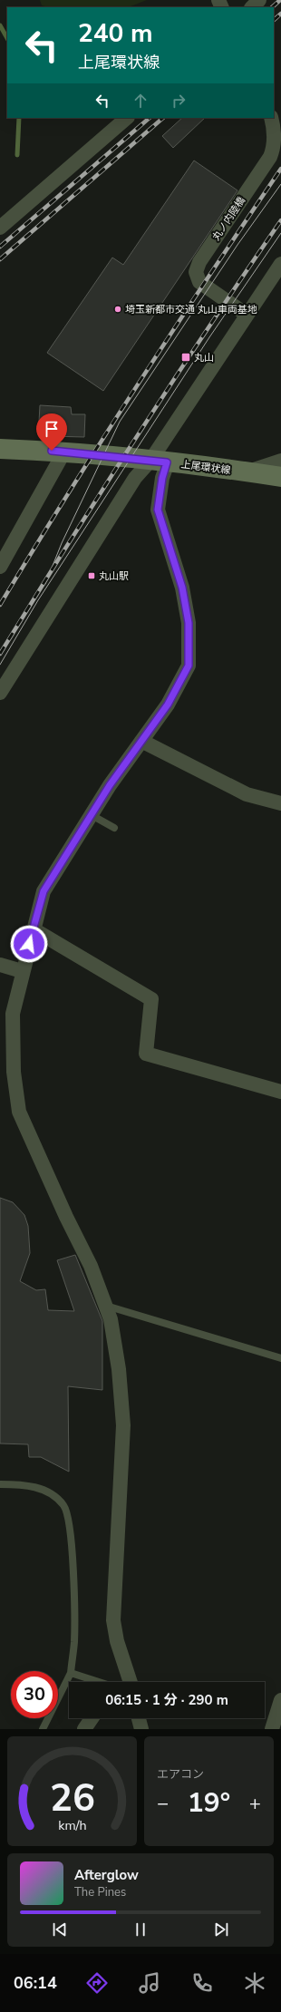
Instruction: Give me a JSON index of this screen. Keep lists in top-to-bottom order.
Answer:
{
  "streets": {
    "main road": ["上尾環状線"],
    "street": ["丸ノ内陸橋"]
  },
  "places": {
    "other": ["埼玉新都市交通 丸山車両基地"],
    "transit": ["丸山", "丸山駅"]
  },
  "page": {
    "turn": ["240 m", "上尾環状線"],
    "limit": "30",
    "trip": "06:15 · 1 分 · 290 m",
    "tile": "エアコン",
    "heat": ["−", "19°", "+"],
    "song": ["Afterglow", "The Pines"],
    "tabs": "06:14",
    "gauge": ["26", "km/h"]
  }
}
